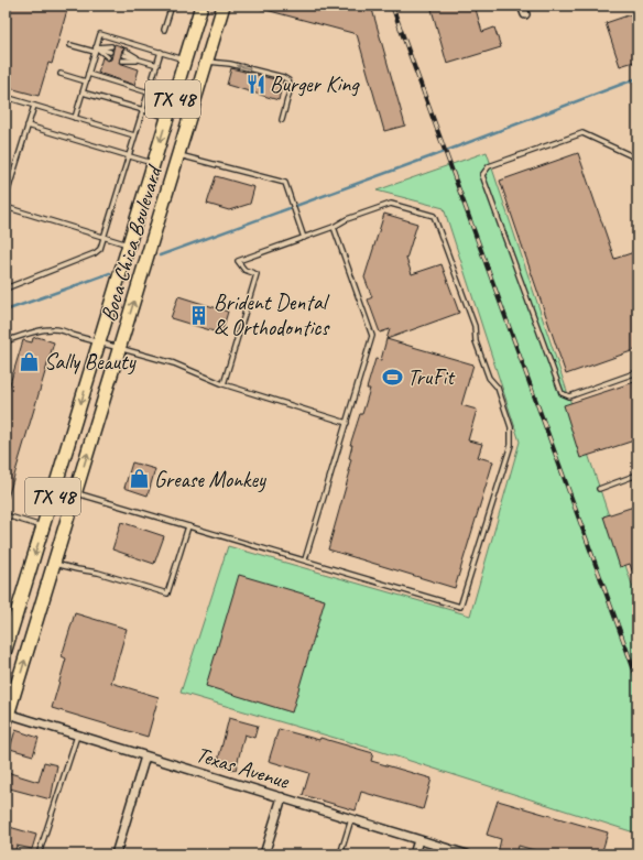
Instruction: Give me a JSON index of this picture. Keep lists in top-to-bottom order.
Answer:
{
  "streets": {
    "main road": ["TX 48", "Boca Chica Boulevard"],
    "street": ["Texas Avenue"]
  },
  "crossings": [
    ["Boca Chica Boulevard", "Texas Avenue"]
  ],
  "places": {
    "restaurant": ["Burger King"],
    "building": ["Brident Dental & Orthodontics"],
    "shop": ["Sally Beauty", "Grease Monkey"],
    "sports": ["TruFit"]
  }
}
